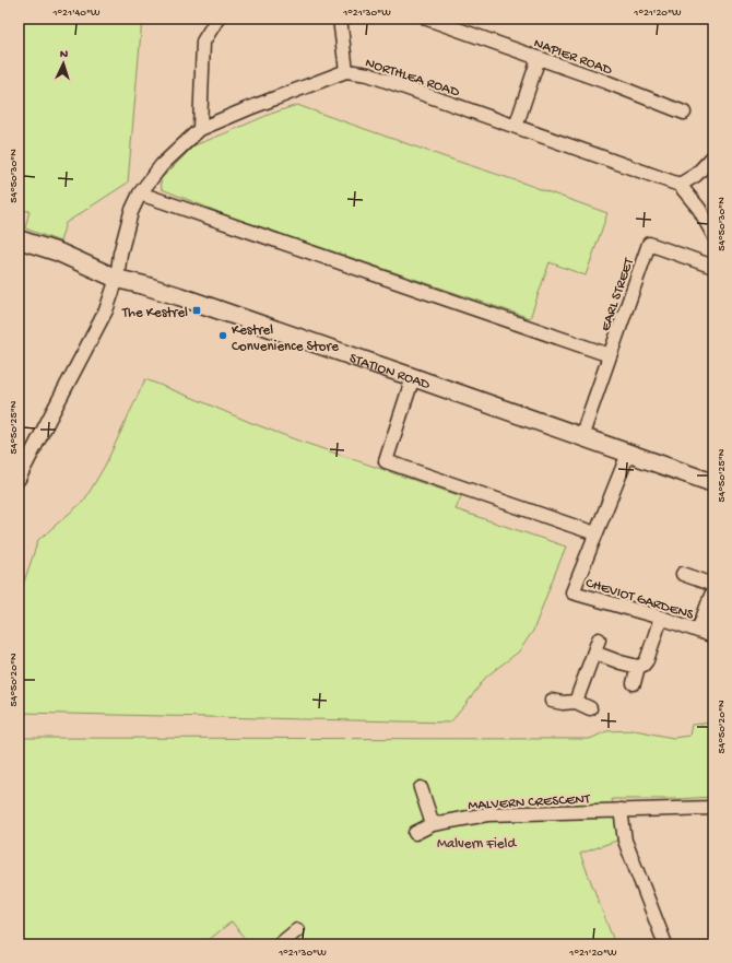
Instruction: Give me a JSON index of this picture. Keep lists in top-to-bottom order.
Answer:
{
  "streets": {
    "main road": ["STATION ROAD"],
    "street": [
      "NAPIER ROAD",
      "NORTHLEA ROAD",
      "EARL STREET",
      "CHEVIOT GARDENS",
      "MALVERN CRESCENT"
    ]
  },
  "crossings": [
    ["NORTHLEA ROAD", "STATION ROAD"],
    ["EARL STREET", "STATION ROAD"]
  ],
  "parks": ["Malvern Field"],
  "places": {
    "transit": ["The Kestrel"],
    "other": ["Kestrel Convenience Store"]
  },
  "north": "top",
  "coordinates": [
    "1°21'40\"W",
    "1°21'30\"W",
    "1°21'20\"W",
    "54°50'30\"N",
    "54°50'25\"N",
    "54°50'20\"N"
  ]
}
